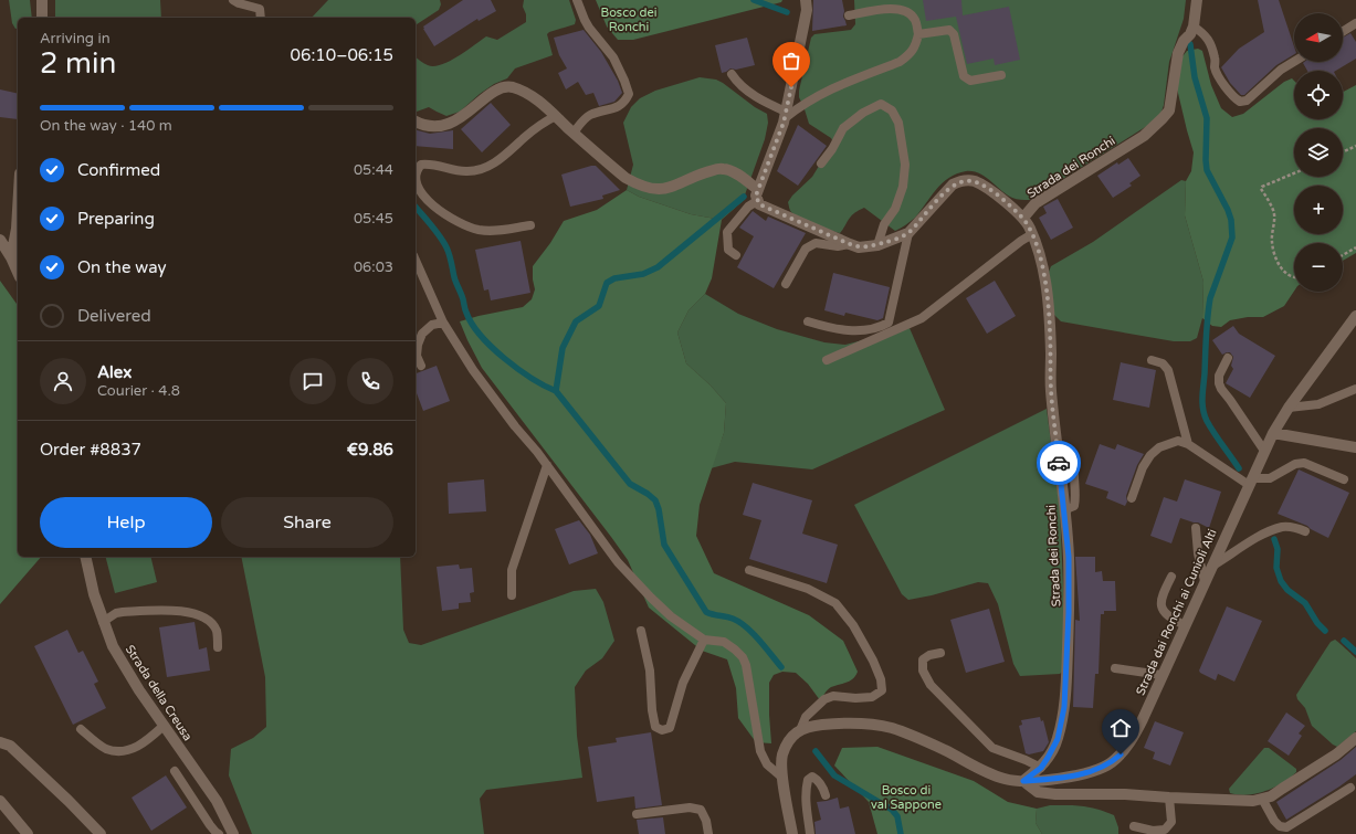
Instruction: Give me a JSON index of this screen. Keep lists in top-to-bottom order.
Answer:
{
  "streets": {
    "street": ["Strada dei Ronchi", "Strada dai Ronchi ai Cunioli Alti", "Strada della Creusa"]
  },
  "crossings": [
    ["Strada dei Ronchi", "Strada dai Ronchi ai Cunioli Alti"]
  ],
  "parks": ["Bosco dei Ronchi", "Bosco di val Sappone"],
  "north": "left",
  "page": {
    "map_buttons": ["+", "−"],
    "heading": ["2 min", "Arriving in", "06:10–06:15"],
    "panel": [
      "Alex",
      "Courier · 4.8",
      "Order #8837",
      "€9.86"
    ],
    "bar": "On the way · 140 m",
    "list": [
      ["Confirmed", "05:44"],
      ["Preparing", "05:45"],
      ["On the way", "06:03"],
      "Delivered"
    ],
    "buttons": ["Help", "Share"]
  }
}
